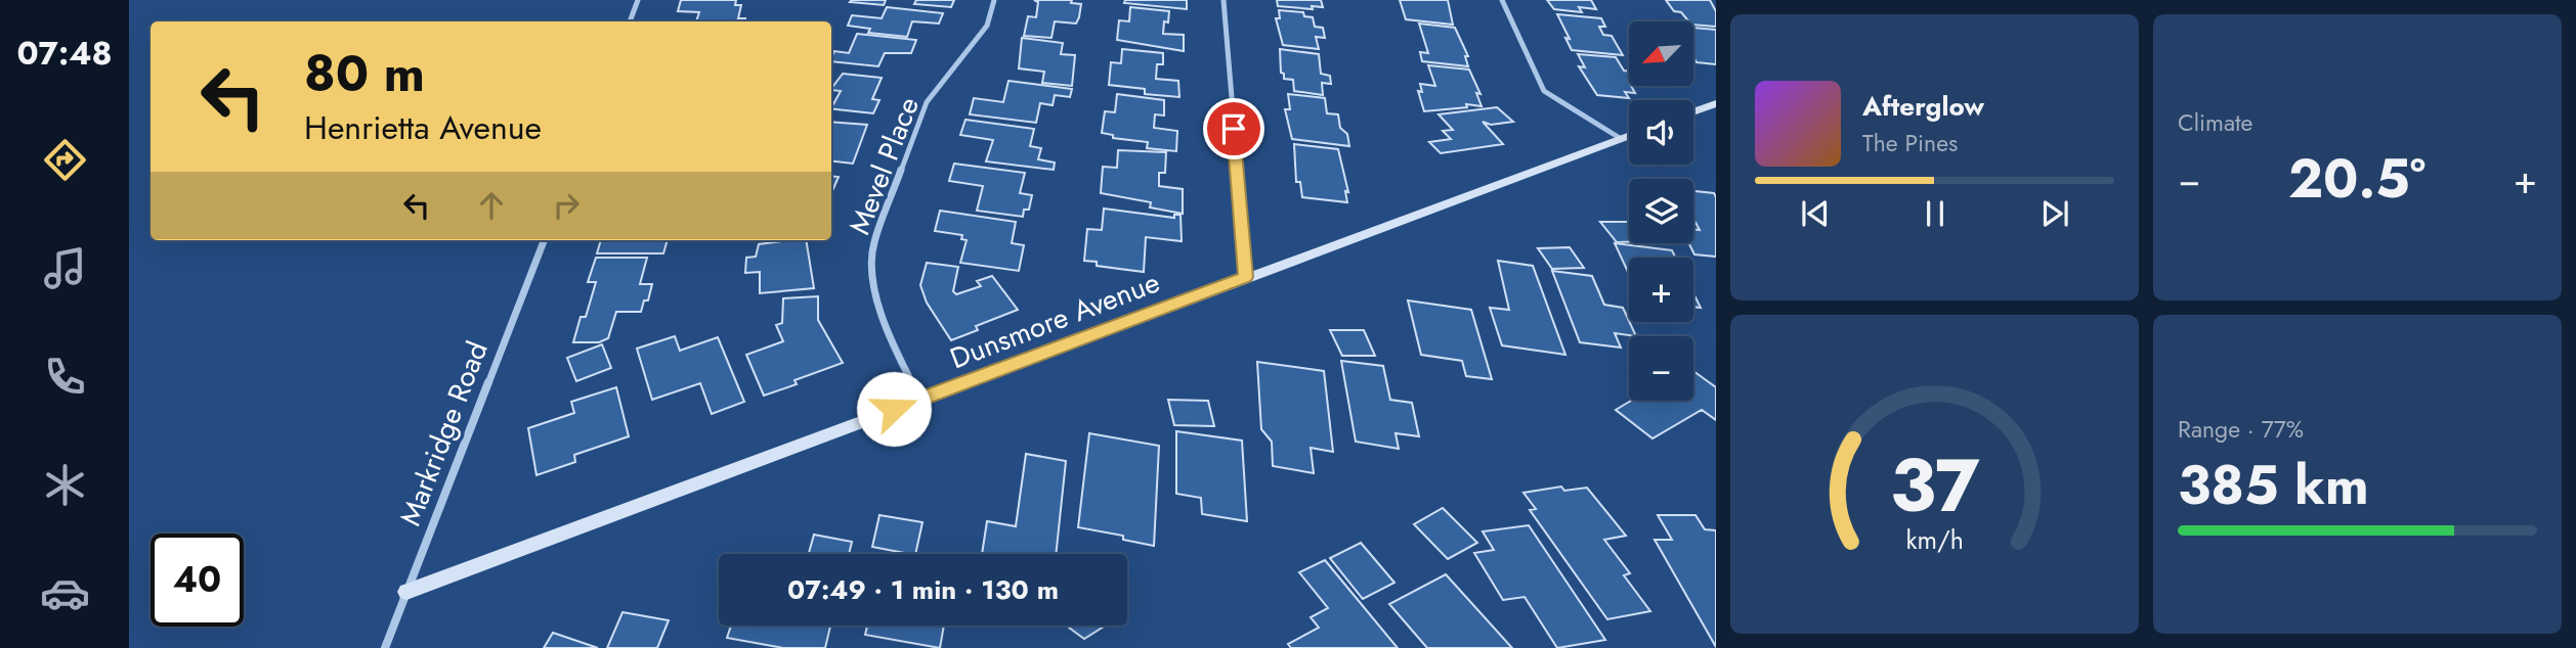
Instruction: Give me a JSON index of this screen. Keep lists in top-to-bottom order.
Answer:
{
  "streets": {
    "street": ["Mevel Place", "Dunsmore Avenue", "Markridge Road"]
  },
  "crossings": [
    ["Mevel Place", "Dunsmore Avenue"],
    ["Dunsmore Avenue", "Markridge Road"]
  ],
  "north": "bottom left",
  "page": {
    "tabs": "07:48",
    "tile": [
      "Climate",
      ["Range · 77%", "385 km"]
    ],
    "map_buttons": ["+", "−"],
    "turn": ["80 m", "Henrietta Avenue"],
    "song": ["Afterglow", "The Pines"],
    "heat": ["−", "20.5°", "+"],
    "limit": "40",
    "trip": "07:49 · 1 min · 130 m",
    "gauge": ["37", "km/h"]
  }
}
